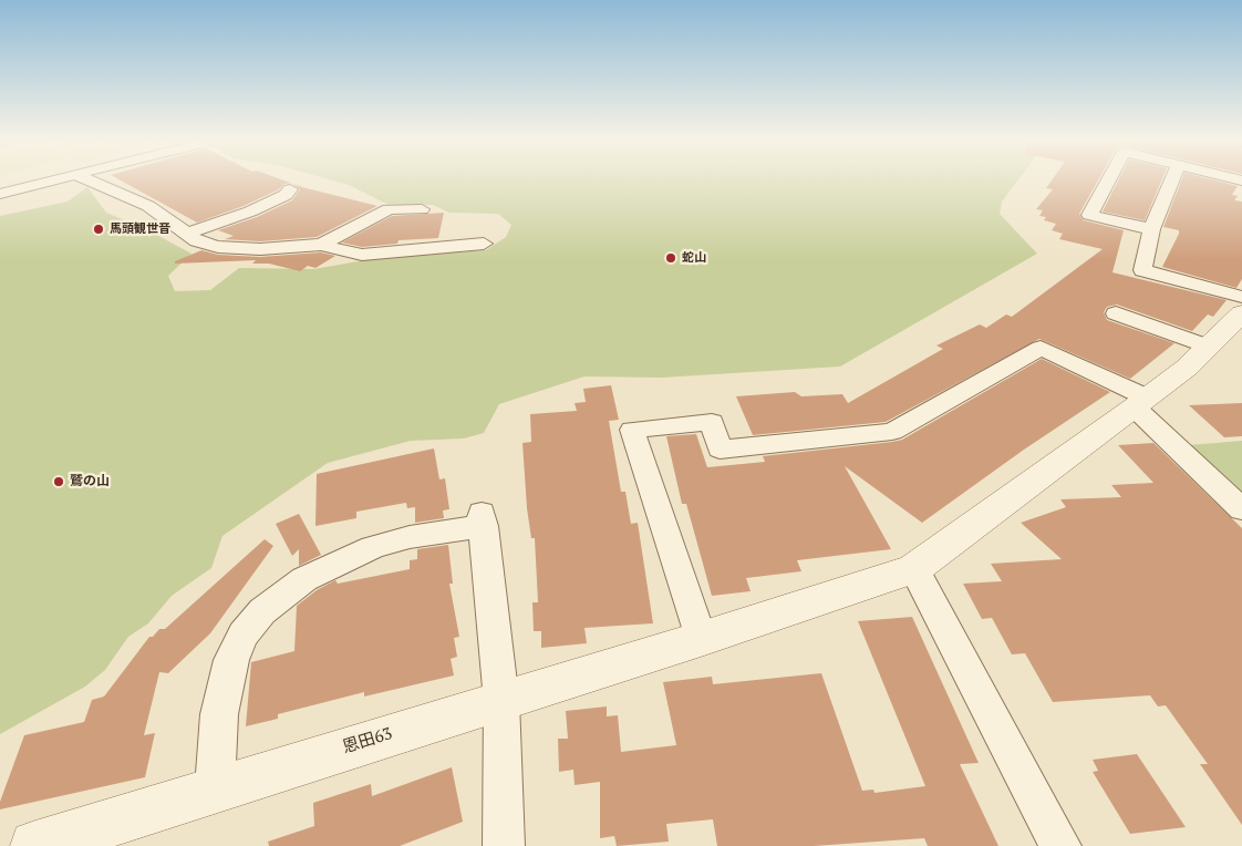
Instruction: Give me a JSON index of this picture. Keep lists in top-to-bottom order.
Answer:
{
  "streets": {
    "street": ["恩田63"]
  },
  "places": ["馬頭観世音", "蛇山", "鷲の山"]
}
